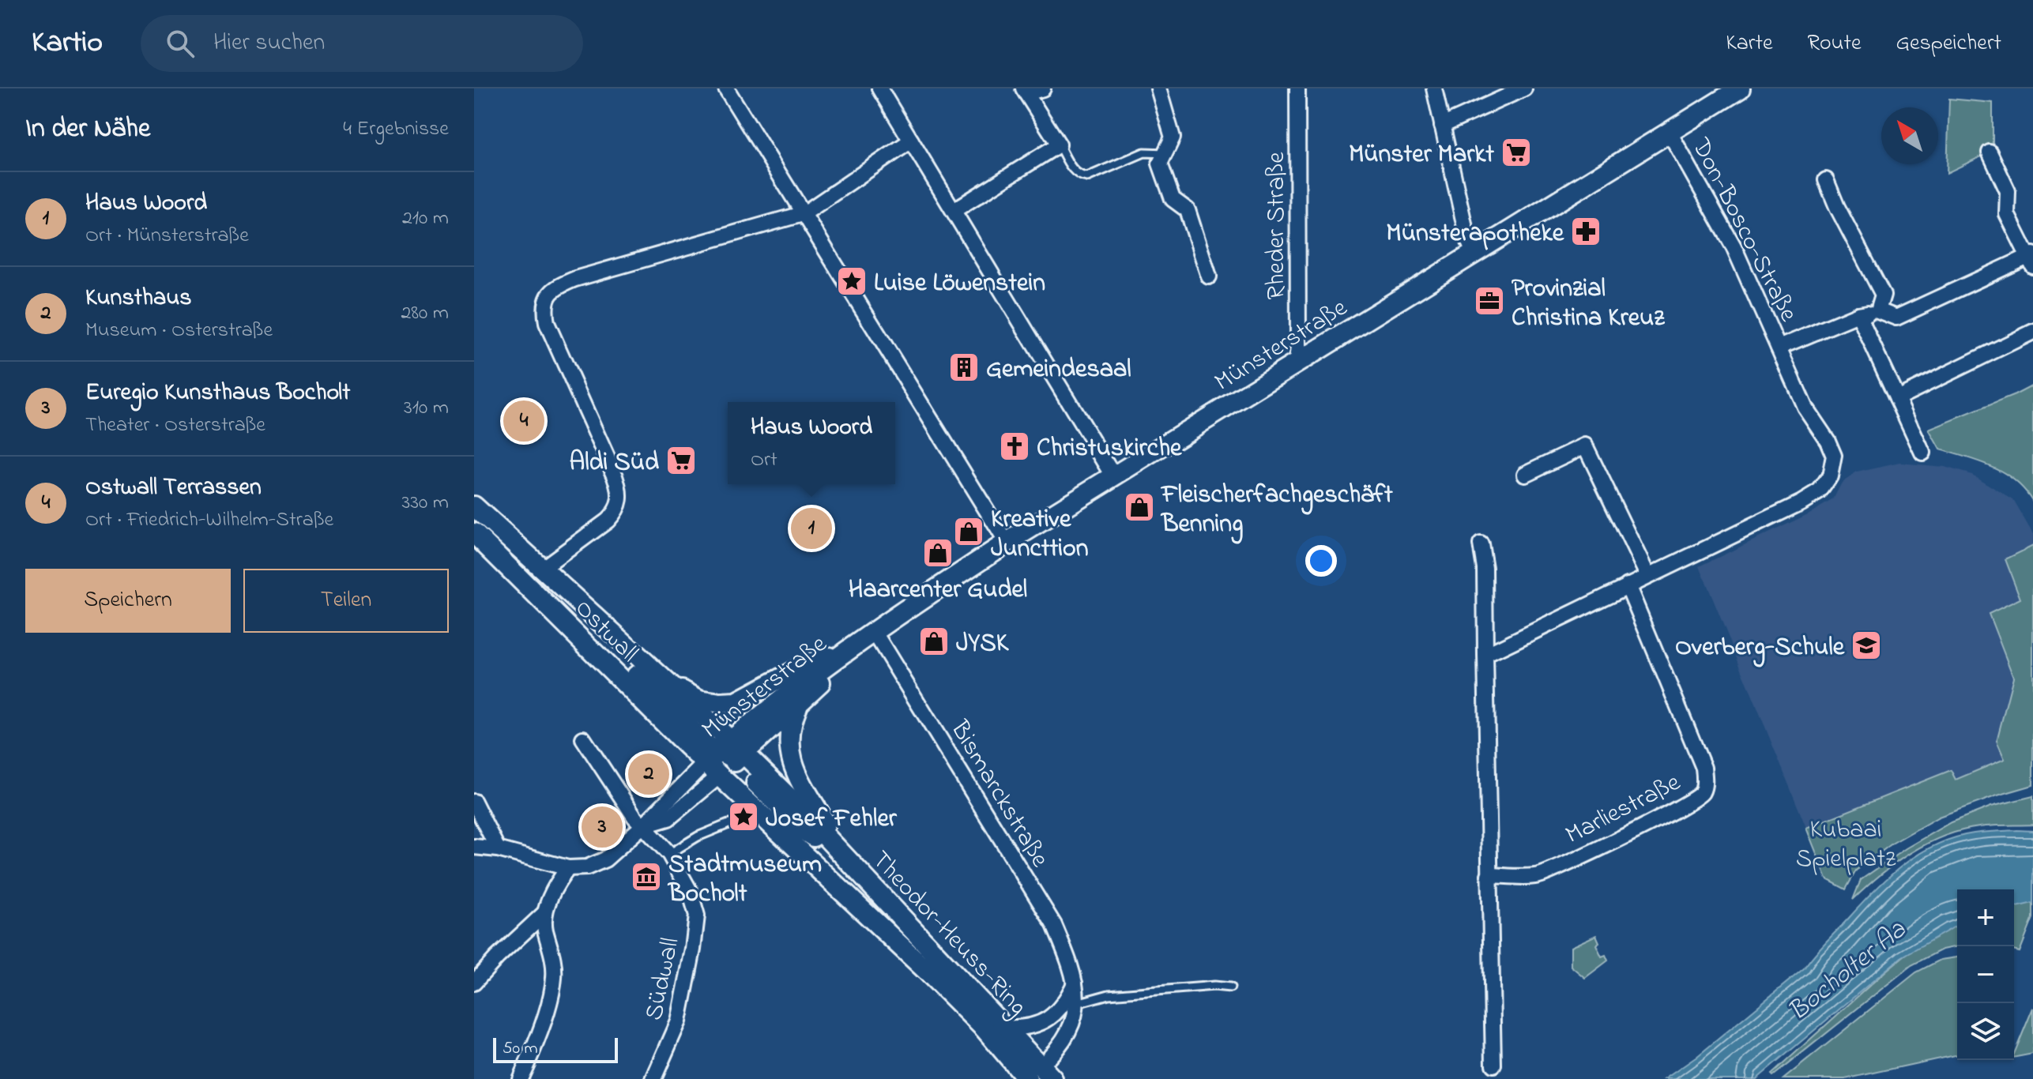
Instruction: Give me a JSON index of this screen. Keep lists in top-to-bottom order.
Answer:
{
  "streets": {
    "main road": ["Münsterstraße", "Ostwall", "Theodor-Heuss-Ring"],
    "street": [
      "Rheder Straße",
      "Don-Bosco-Straße",
      "Bismarckstraße",
      "Marliestraße",
      "Südwall"
    ]
  },
  "crossings": [
    ["Rheder Straße", "Münsterstraße"],
    ["Don-Bosco-Straße", "Münsterstraße"],
    ["Don-Bosco-Straße", "Marliestraße"],
    ["Münsterstraße", "Ostwall"],
    ["Münsterstraße", "Bismarckstraße"],
    ["Münsterstraße", "Theodor-Heuss-Ring"],
    ["Ostwall", "Theodor-Heuss-Ring"],
    ["Bismarckstraße", "Theodor-Heuss-Ring"]
  ],
  "water": ["Bocholter Aa"],
  "parks": ["Kubaai Spielplatz"],
  "places": {
    "supermarket": ["Münster Markt", "Aldi Süd"],
    "pharmacy": ["Münsterapotheke"],
    "place": ["Luise Löwenstein", "Josef Fehler"],
    "office": ["Provinzial Christina Kreuz"],
    "building": ["Gemeindesaal"],
    "church": ["Christuskirche"],
    "shop": [
      "Fleischerfachgeschäft Benning",
      "Kreative Juncttion",
      "Haarcenter Gudel",
      "JYSK"
    ],
    "school or university": ["Overberg-Schule"],
    "museum": ["Stadtmuseum Bocholt"]
  },
  "scale_bar": "50 m",
  "north": "top left",
  "page": {
    "header": "Kartio",
    "search": "Hier suchen",
    "nav": ["Karte", "Route", "Gespeichert"],
    "heading": ["In der Nähe", "4 Ergebnisse"],
    "list": [
      {
        "mark": "1",
        "name": "Haus Woord",
        "note": "Ort · Münsterstraße",
        "value": "210 m"
      },
      {
        "mark": "2",
        "name": "Kunsthaus",
        "note": "Museum · Osterstraße",
        "value": "280 m"
      },
      {
        "mark": "3",
        "name": "Euregio Kunsthaus Bocholt",
        "note": "Theater · Osterstraße",
        "value": "310 m"
      },
      {
        "mark": "4",
        "name": "Ostwall Terrassen",
        "note": "Ort · Friedrich-Wilhelm-Straße",
        "value": "330 m"
      }
    ],
    "pins": [
      "4",
      "1",
      "2",
      "3"
    ],
    "popup": ["Haus Woord", "Ort"],
    "buttons": ["Speichern", "Teilen"],
    "map_buttons": ["+", "−"],
    "scale": "50 m"
  }
}
